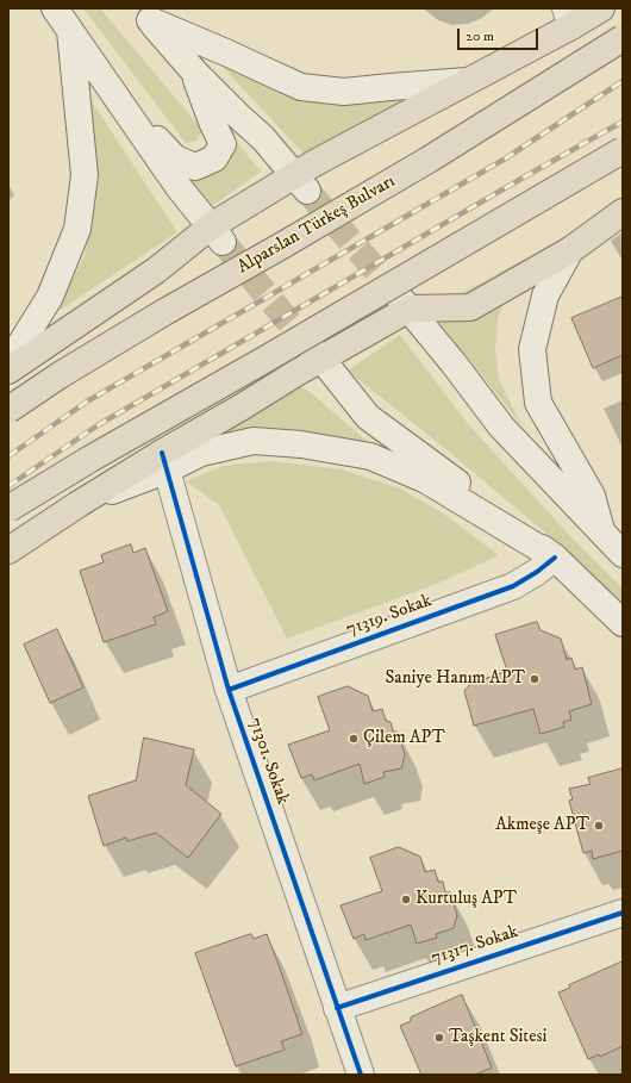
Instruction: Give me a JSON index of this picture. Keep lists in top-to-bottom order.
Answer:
{
  "streets": {
    "main road": [
      "Alparslan Türkeş Bulvarı",
      "71319. Sokak",
      "71301. Sokak",
      "71317. Sokak"
    ]
  },
  "crossings": [
    ["71319. Sokak", "71301. Sokak"],
    ["71301. Sokak", "71317. Sokak"]
  ],
  "places": [
    "Saniye Hanım APT",
    "Çilem APT",
    "Akmeşe APT",
    "Kurtuluş APT",
    "Taşkent Sitesi"
  ],
  "scale_bar": "20 m"
}
